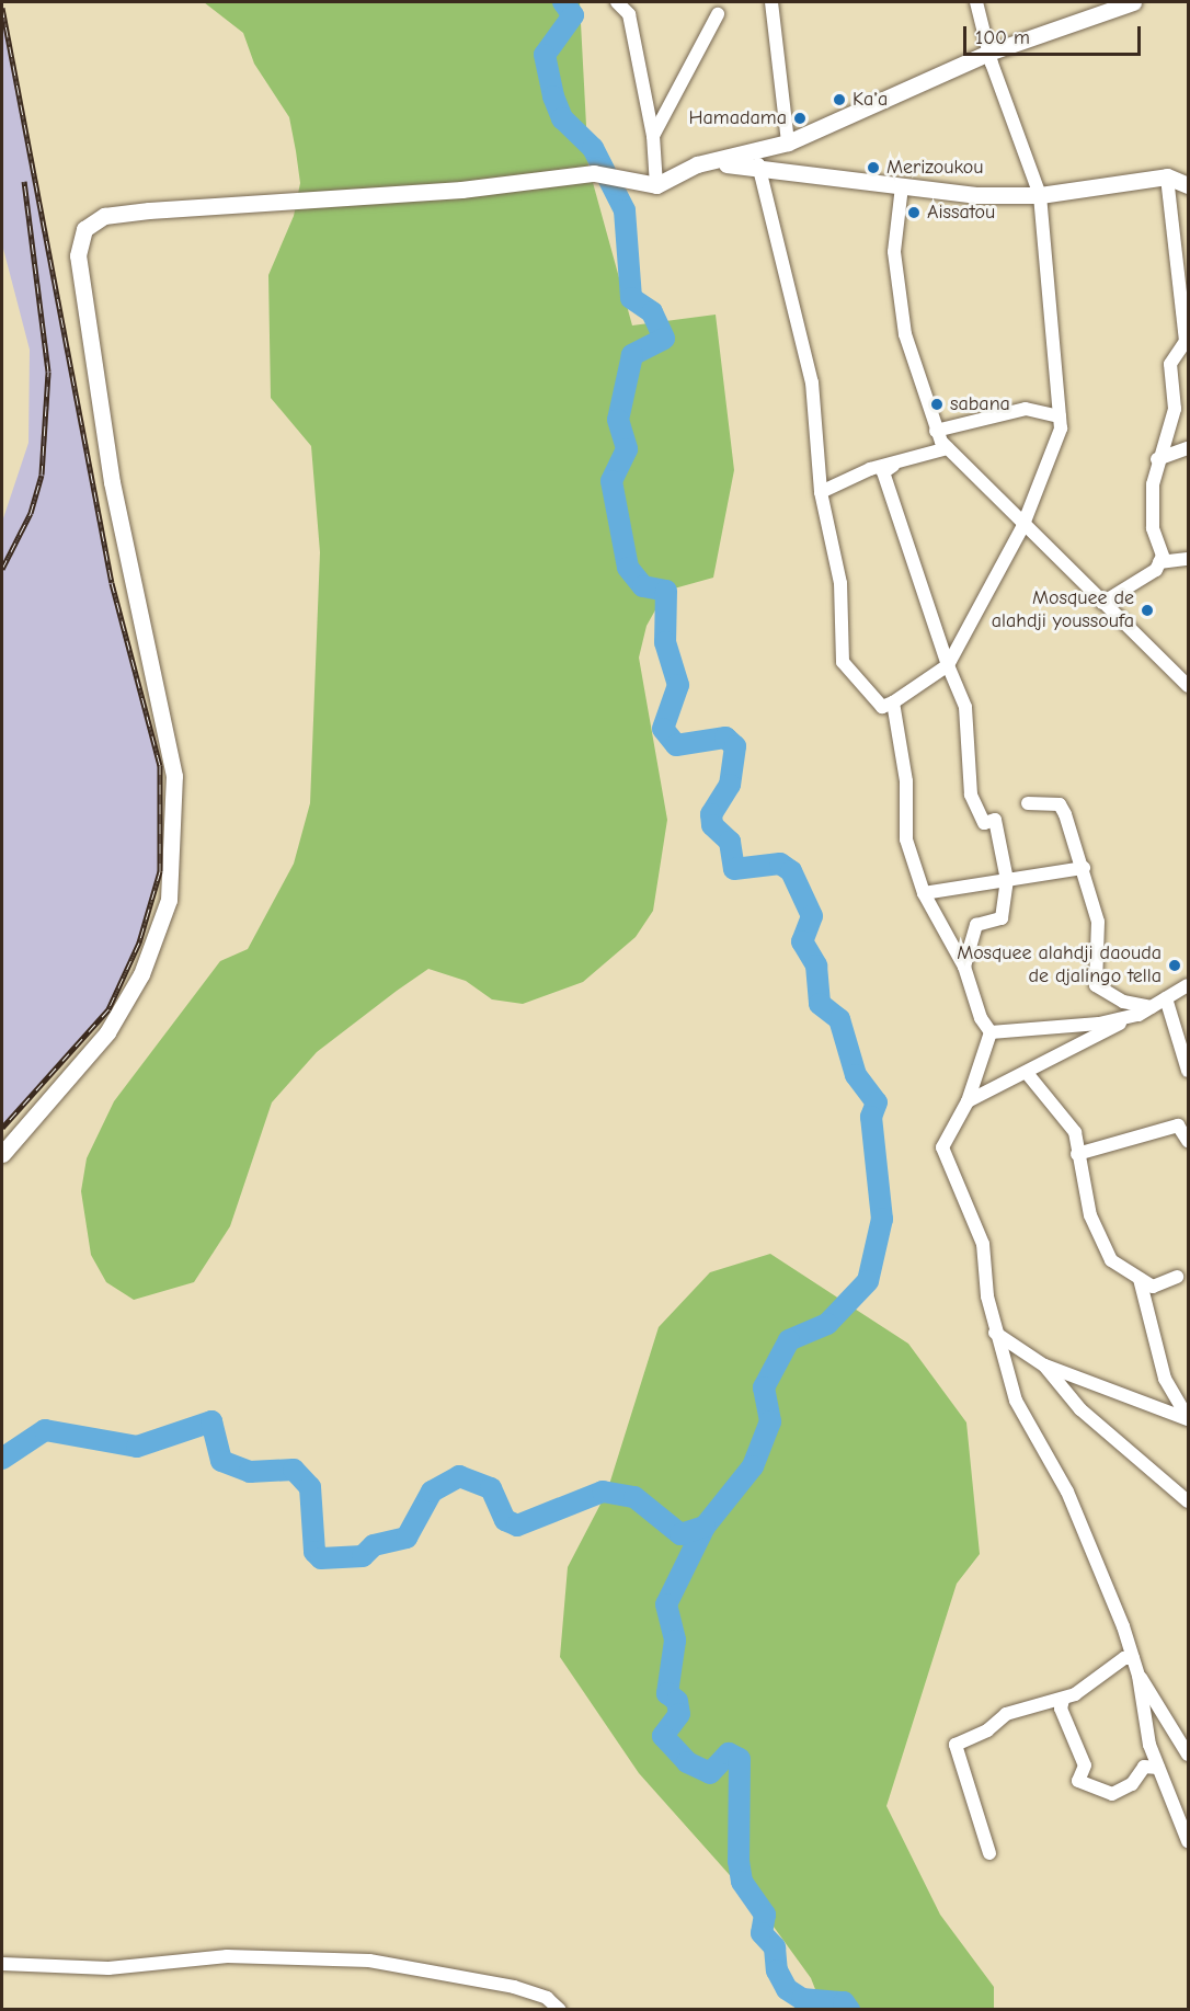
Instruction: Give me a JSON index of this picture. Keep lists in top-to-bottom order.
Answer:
{
  "places": [
    "Ka'a",
    "Hamadama",
    "Merizoukou",
    "Aissatou",
    "sabana",
    "Mosquee de alahdji youssoufa",
    "Mosquee alahdji daouda de djalingo tella"
  ],
  "scale_bar": "100 m"
}
